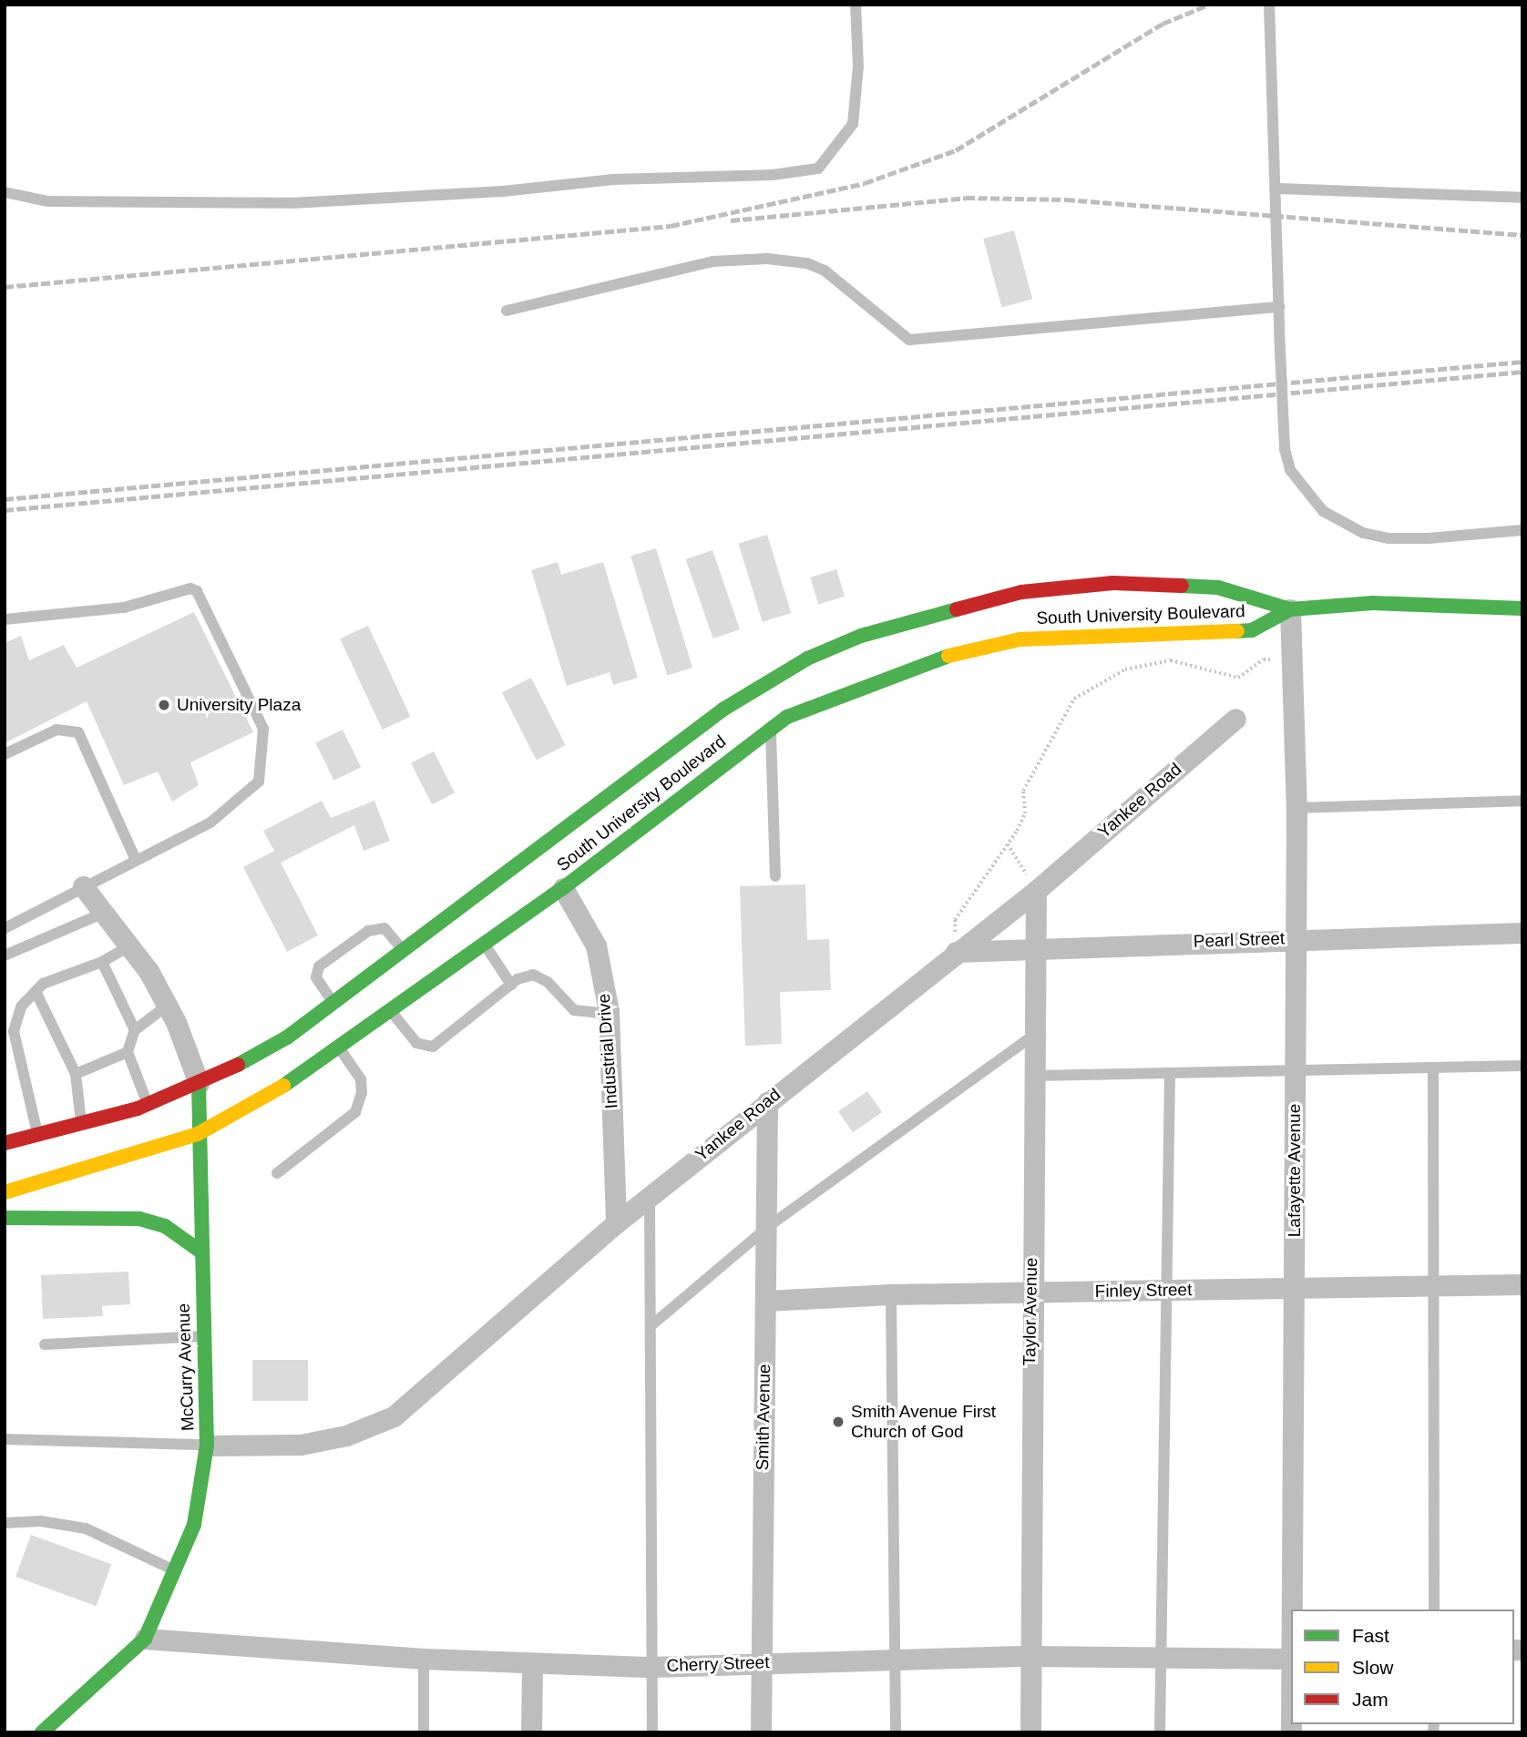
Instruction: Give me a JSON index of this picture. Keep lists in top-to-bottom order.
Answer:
{
  "streets": {
    "street": [
      "South University Boulevard",
      "Yankee Road",
      "Pearl Street",
      "Industrial Drive",
      "Lafayette Avenue",
      "Finley Street",
      "Taylor Avenue",
      "McCurry Avenue",
      "Smith Avenue",
      "Cherry Street"
    ]
  },
  "crossings": [
    ["South University Boulevard", "Industrial Drive"],
    ["South University Boulevard", "Lafayette Avenue"],
    ["South University Boulevard", "McCurry Avenue"],
    ["Yankee Road", "Pearl Street"],
    ["Yankee Road", "Industrial Drive"],
    ["Yankee Road", "Taylor Avenue"],
    ["Yankee Road", "McCurry Avenue"],
    ["Yankee Road", "Smith Avenue"],
    ["Pearl Street", "Lafayette Avenue"],
    ["Pearl Street", "Taylor Avenue"],
    ["Lafayette Avenue", "Finley Street"],
    ["Lafayette Avenue", "Cherry Street"],
    ["Finley Street", "Taylor Avenue"],
    ["Finley Street", "Smith Avenue"],
    ["Taylor Avenue", "Cherry Street"],
    ["McCurry Avenue", "Cherry Street"],
    ["Smith Avenue", "Cherry Street"]
  ],
  "places": ["University Plaza", "Smith Avenue First Church of God"],
  "legend": ["Fast", "Slow", "Jam"]
}
